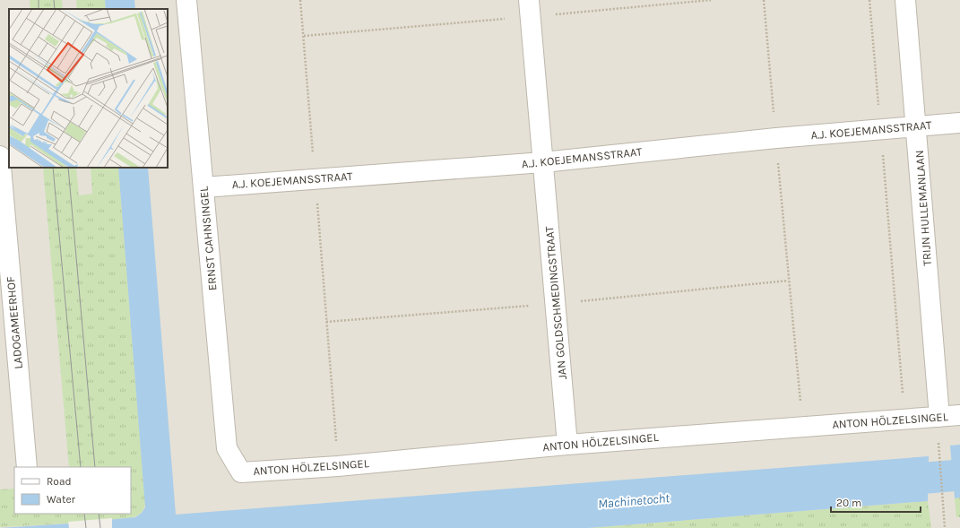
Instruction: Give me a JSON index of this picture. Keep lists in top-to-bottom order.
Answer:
{
  "streets": {
    "street": [
      "A.J. KOEJEMANSSTRAAT",
      "TRIJN HULLEMANLAAN",
      "ERNST CAHNSINGEL",
      "JAN GOLDSCHMEDINGSTRAAT",
      "LADOGAMEERHOF",
      "ANTON HÖLZELSINGEL"
    ]
  },
  "crossings": [
    ["A.J. KOEJEMANSSTRAAT", "TRIJN HULLEMANLAAN"],
    ["A.J. KOEJEMANSSTRAAT", "ERNST CAHNSINGEL"],
    ["A.J. KOEJEMANSSTRAAT", "JAN GOLDSCHMEDINGSTRAAT"],
    ["TRIJN HULLEMANLAAN", "ANTON HÖLZELSINGEL"],
    ["ERNST CAHNSINGEL", "ANTON HÖLZELSINGEL"],
    ["JAN GOLDSCHMEDINGSTRAAT", "ANTON HÖLZELSINGEL"]
  ],
  "water": ["Machinetocht"],
  "legend": ["Road", "Water"],
  "scale_bar": "20 m"
}
